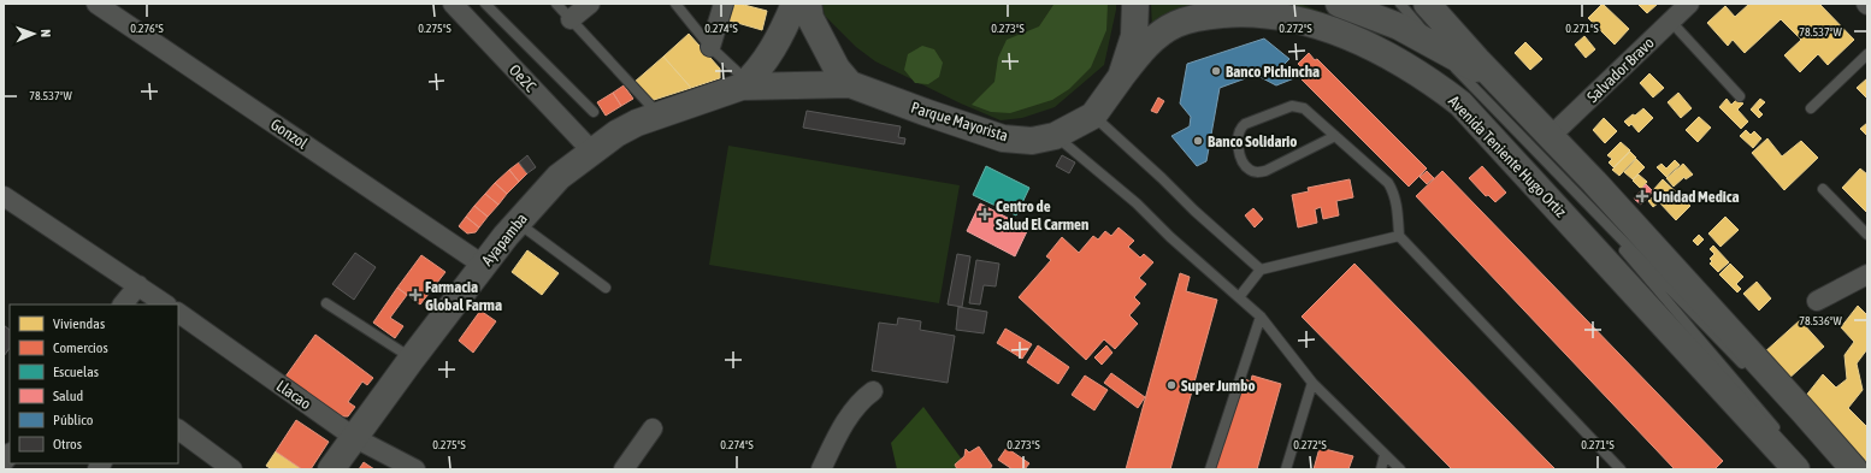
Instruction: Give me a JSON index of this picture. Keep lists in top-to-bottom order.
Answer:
{
  "streets": {
    "main road": ["Parque Mayorista", "Avenida Teniente Hugo Ortiz", "Ayapamba"],
    "street": [
      "Salvador Bravo",
      "Oe2C",
      "Gonzol",
      "Llacao"
    ]
  },
  "crossings": [
    ["Oe2C", "Ayapamba"],
    ["Parque Mayorista", "Avenida Teniente Hugo Ortiz"],
    ["Parque Mayorista", "Ayapamba"],
    ["Gonzol", "Ayapamba"],
    ["Ayapamba", "Llacao"]
  ],
  "places": {
    "other": ["Banco Pichincha", "Banco Solidario", "Super Jumbo"],
    "health": ["Unidad Medica", "Centro de Salud El Carmen", "Farmacia Global Farma"]
  },
  "legend": [
    "Viviendas",
    "Comercios",
    "Escuelas",
    "Salud",
    "Público",
    "Otros"
  ],
  "north": "right",
  "coordinates": [
    "0.276°S",
    "0.275°S",
    "0.274°S",
    "0.273°S",
    "0.272°S",
    "0.271°S",
    "78.537°W",
    "78.536°W"
  ]
}
